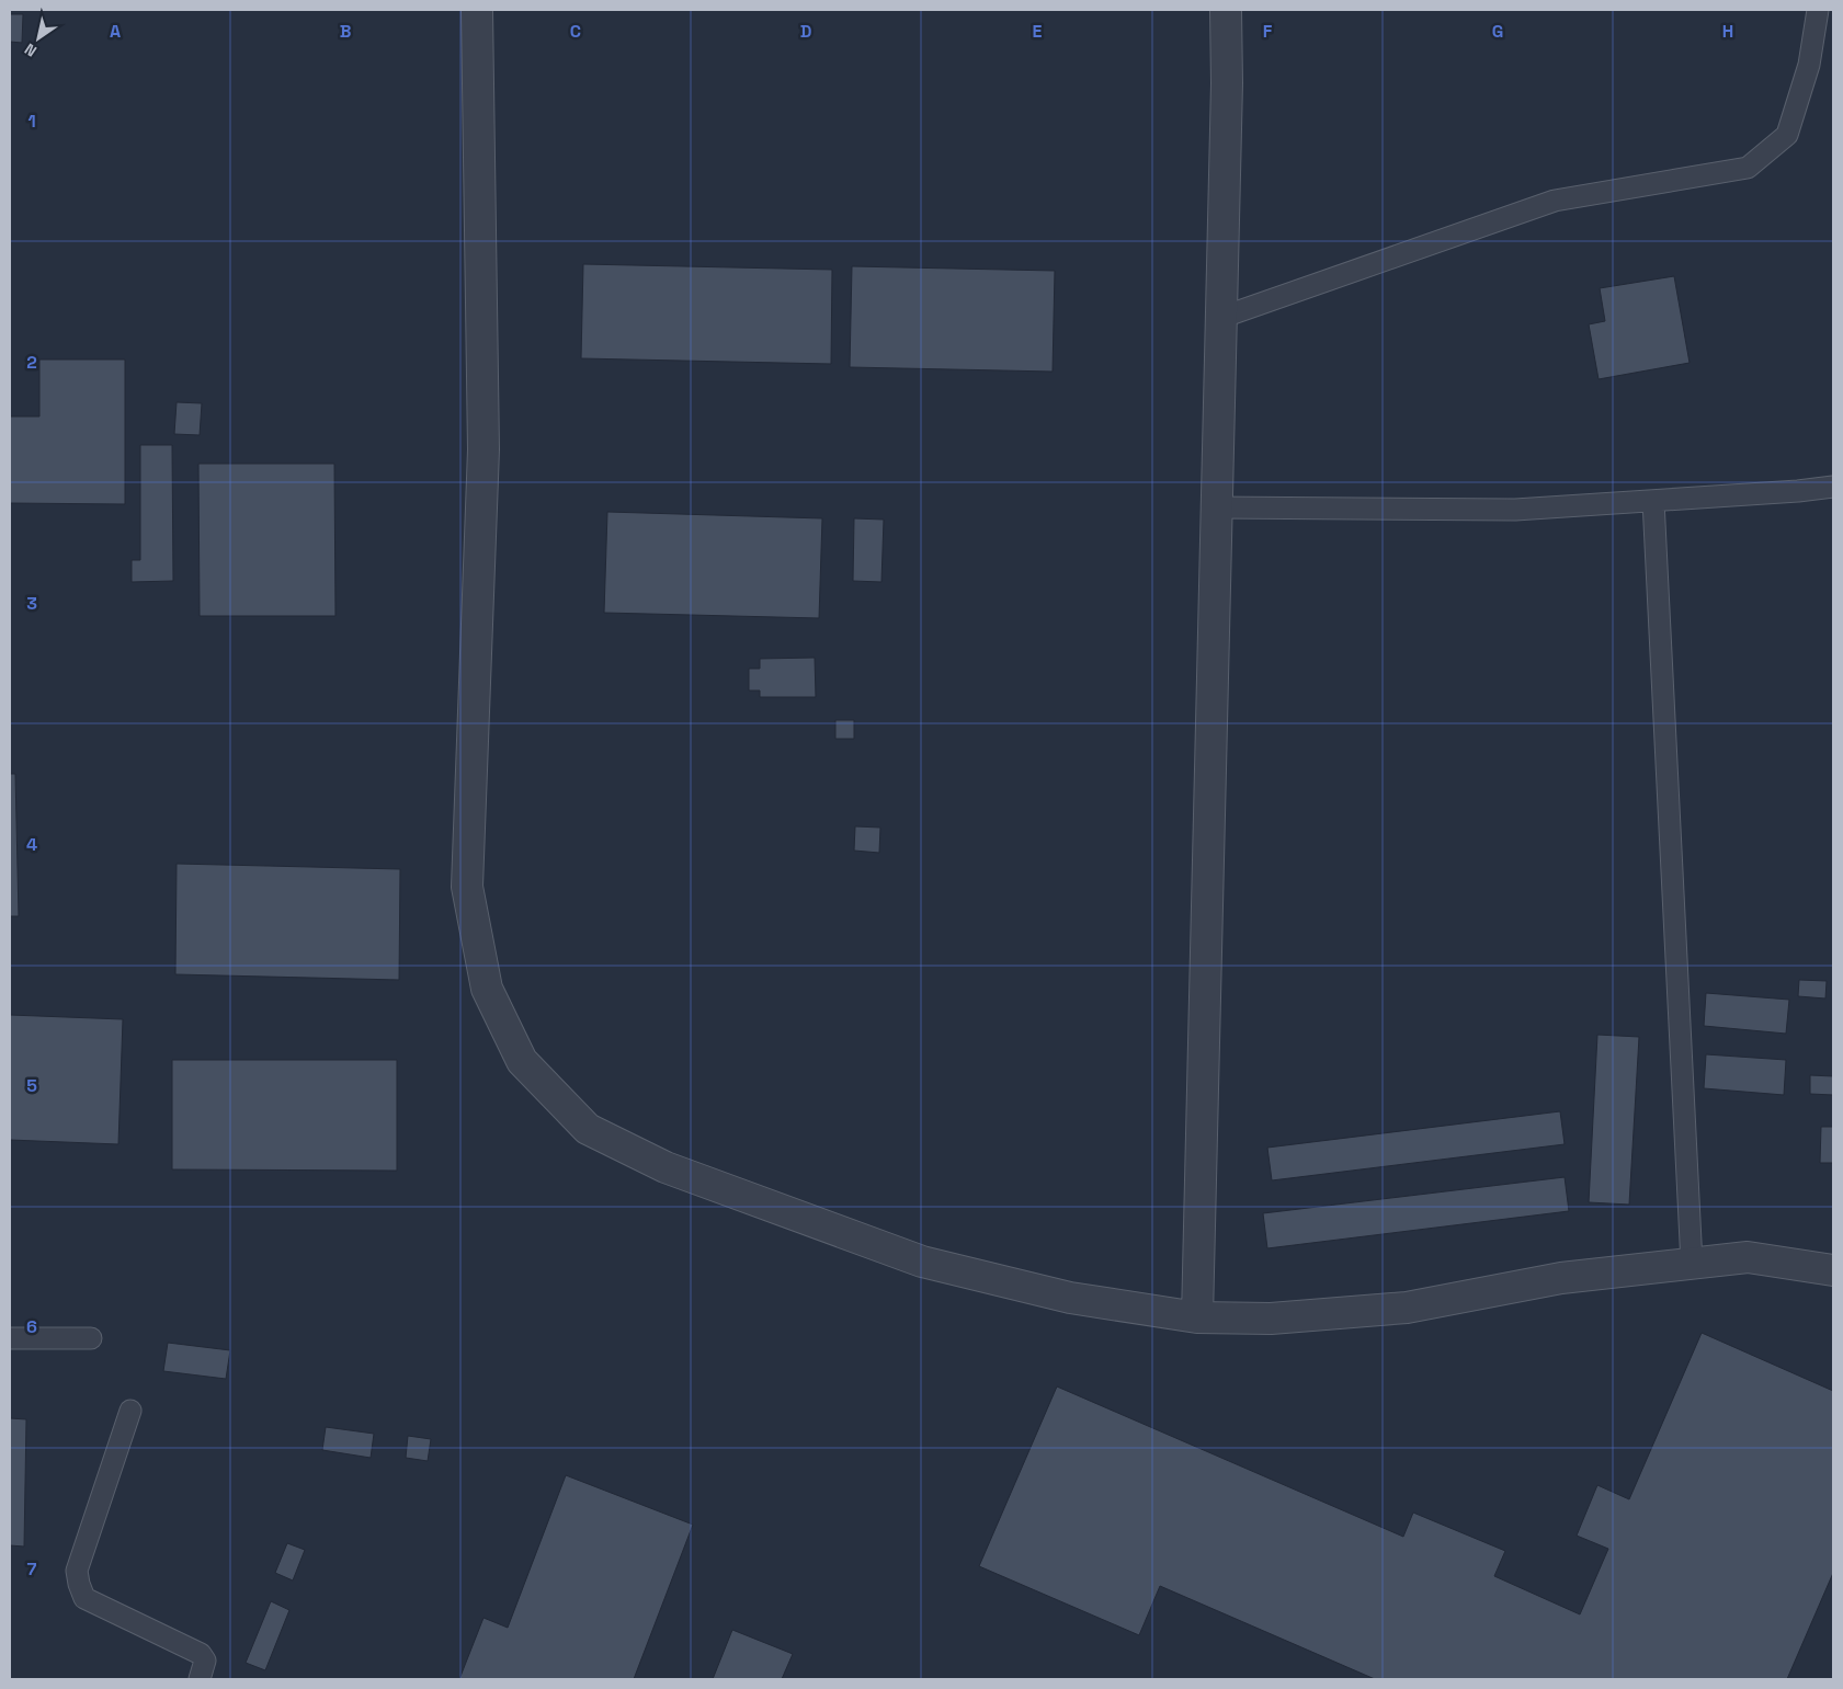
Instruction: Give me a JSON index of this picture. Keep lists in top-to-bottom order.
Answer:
{
  "north": "bottom left",
  "grid": {
    "columns": [
      "A",
      "B",
      "C",
      "D",
      "E",
      "F",
      "G",
      "H"
    ],
    "rows": [
      "1",
      "2",
      "3",
      "4",
      "5",
      "6",
      "7"
    ]
  }
}
